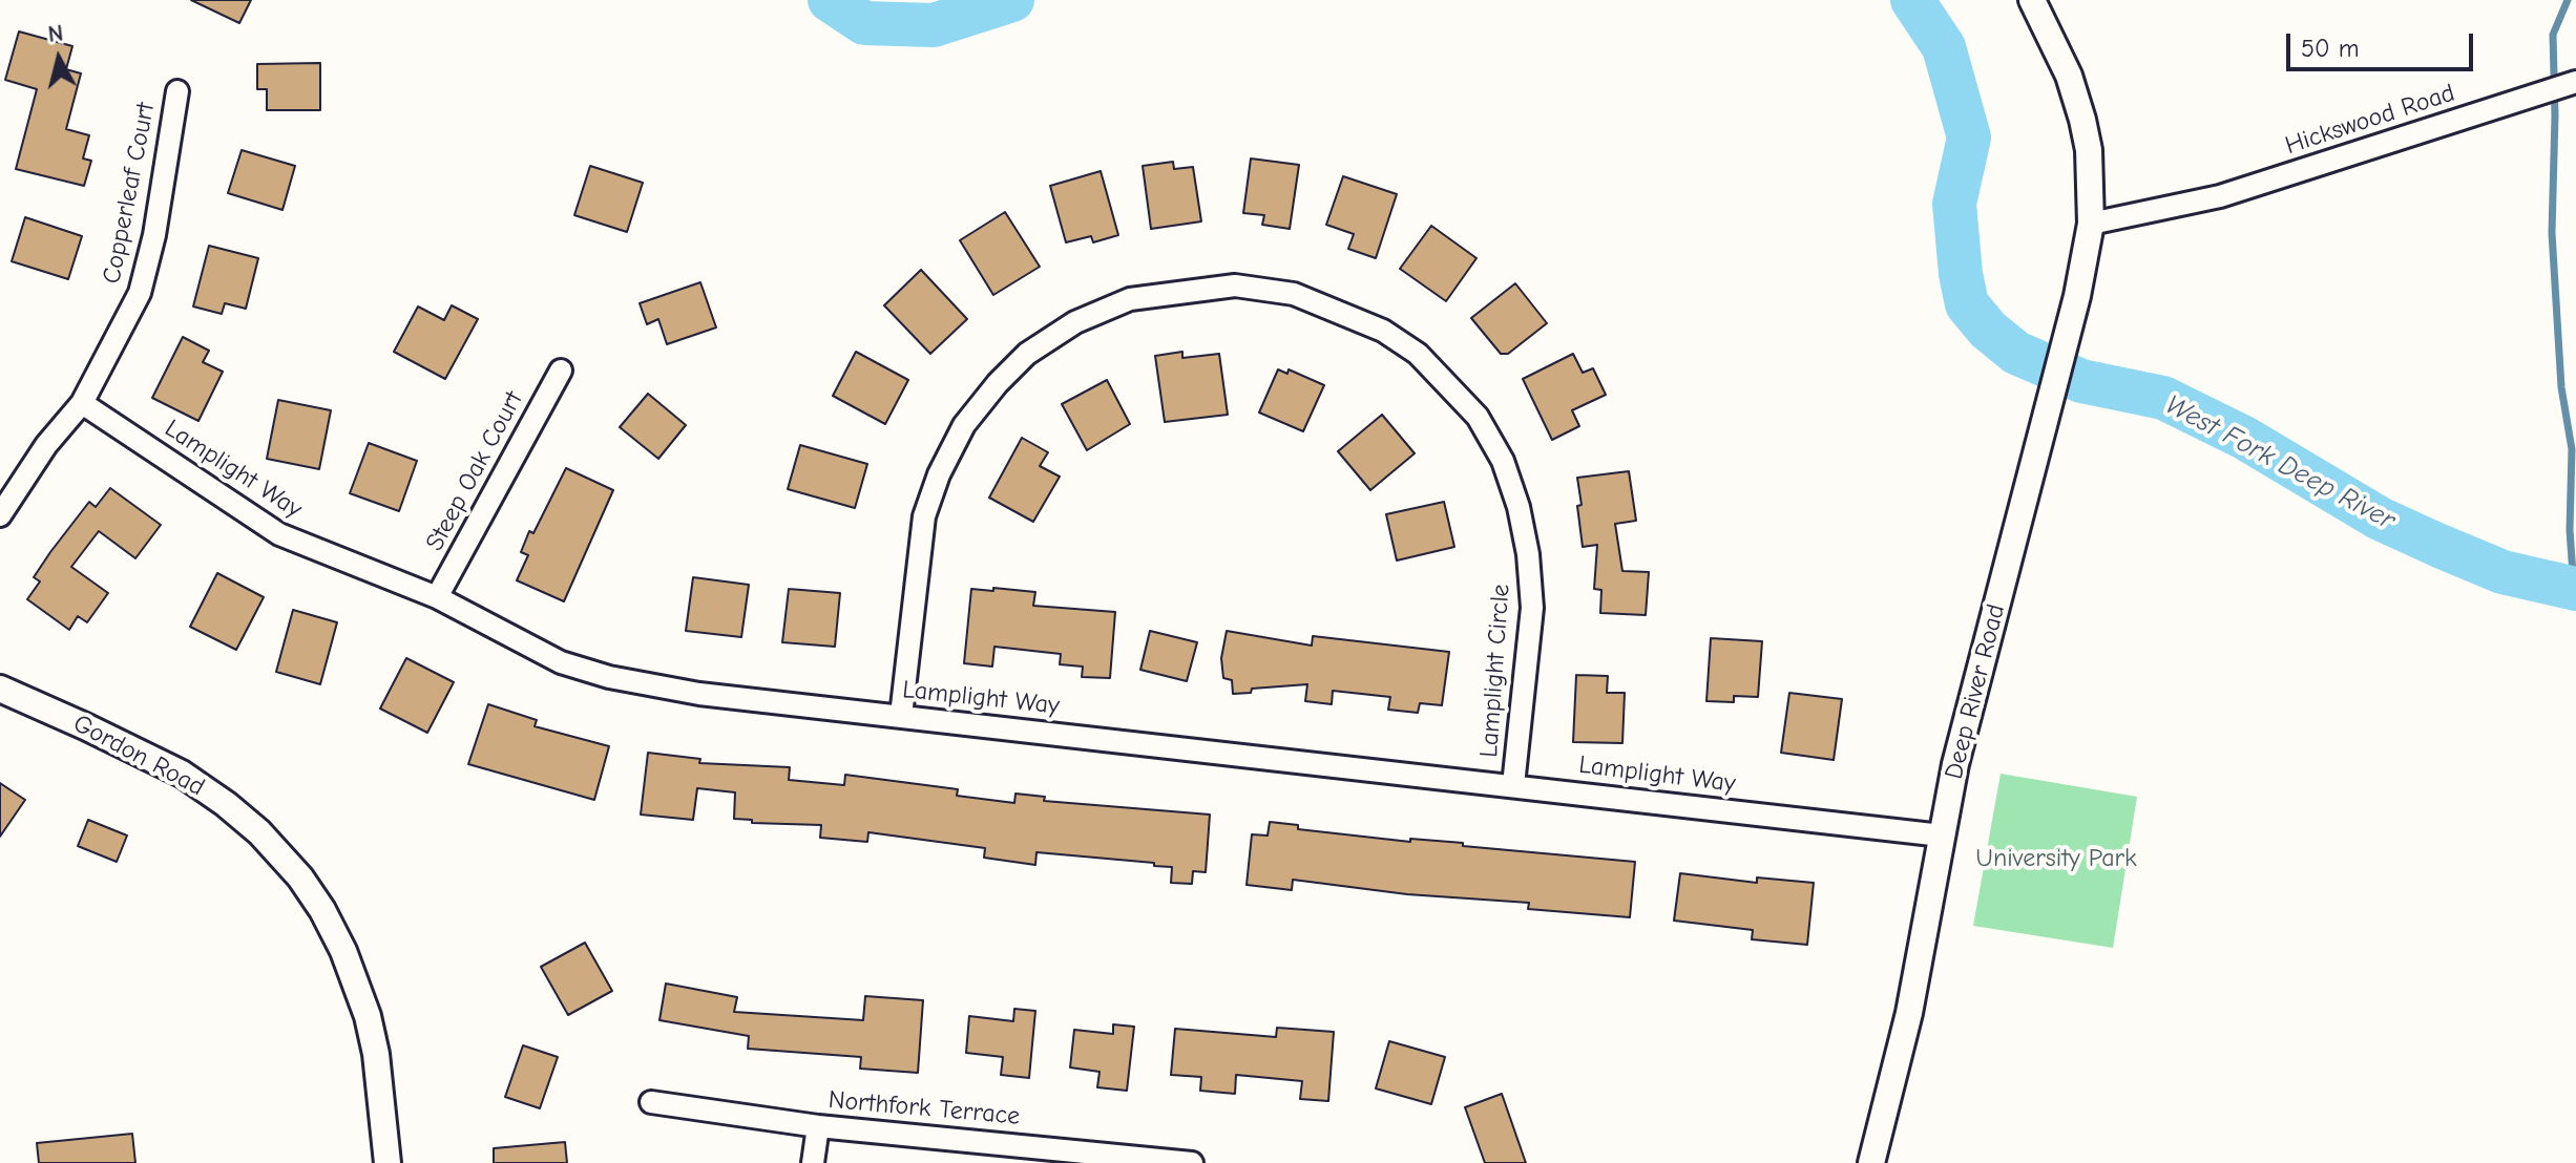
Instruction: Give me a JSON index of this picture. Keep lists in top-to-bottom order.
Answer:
{
  "streets": {
    "street": [
      "Hickswood Road",
      "Copperleaf Court",
      "Lamplight Way",
      "Steep Oak Court",
      "Lamplight Circle",
      "Deep River Road",
      "Gordon Road",
      "Northfork Terrace"
    ]
  },
  "crossings": [
    ["Hickswood Road", "Deep River Road"],
    ["Copperleaf Court", "Lamplight Way"],
    ["Lamplight Way", "Steep Oak Court"],
    ["Lamplight Way", "Lamplight Circle"],
    ["Lamplight Way", "Deep River Road"]
  ],
  "water": ["West Fork Deep River"],
  "parks": ["University Park"],
  "scale_bar": "50 m",
  "north": "top"
}
